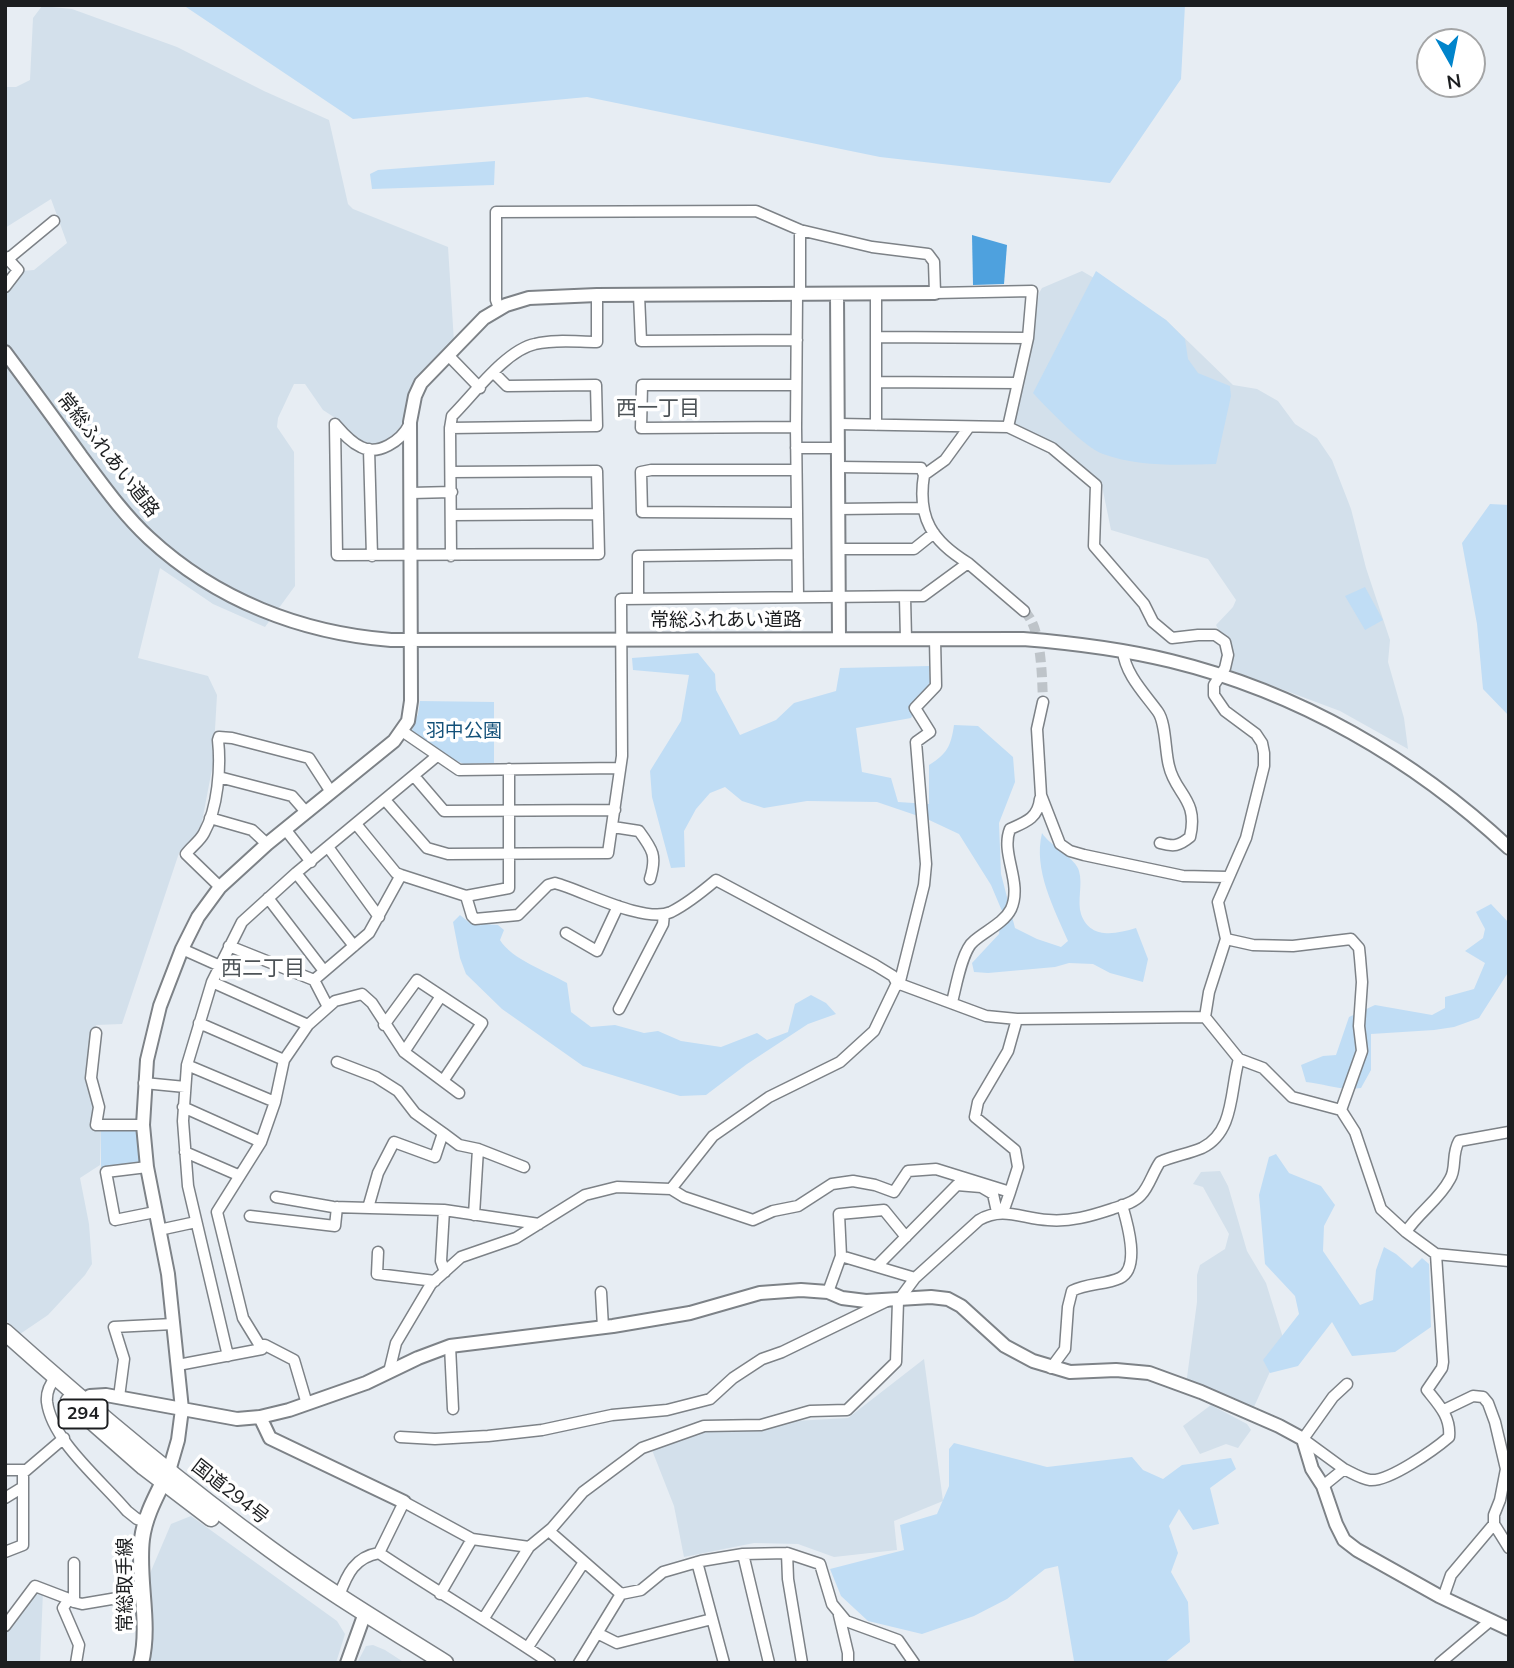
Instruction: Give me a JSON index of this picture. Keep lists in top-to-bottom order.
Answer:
{
  "streets": {
    "highway": ["294", "国道294号"],
    "main road": ["常総取手線"],
    "street": ["常総ふれあい道路"]
  },
  "crossings": [
    ["国道294号", "常総取手線"]
  ],
  "districts": ["西一丁目", "西二丁目"],
  "parks": ["羽中公園"],
  "north": "bottom"
}
